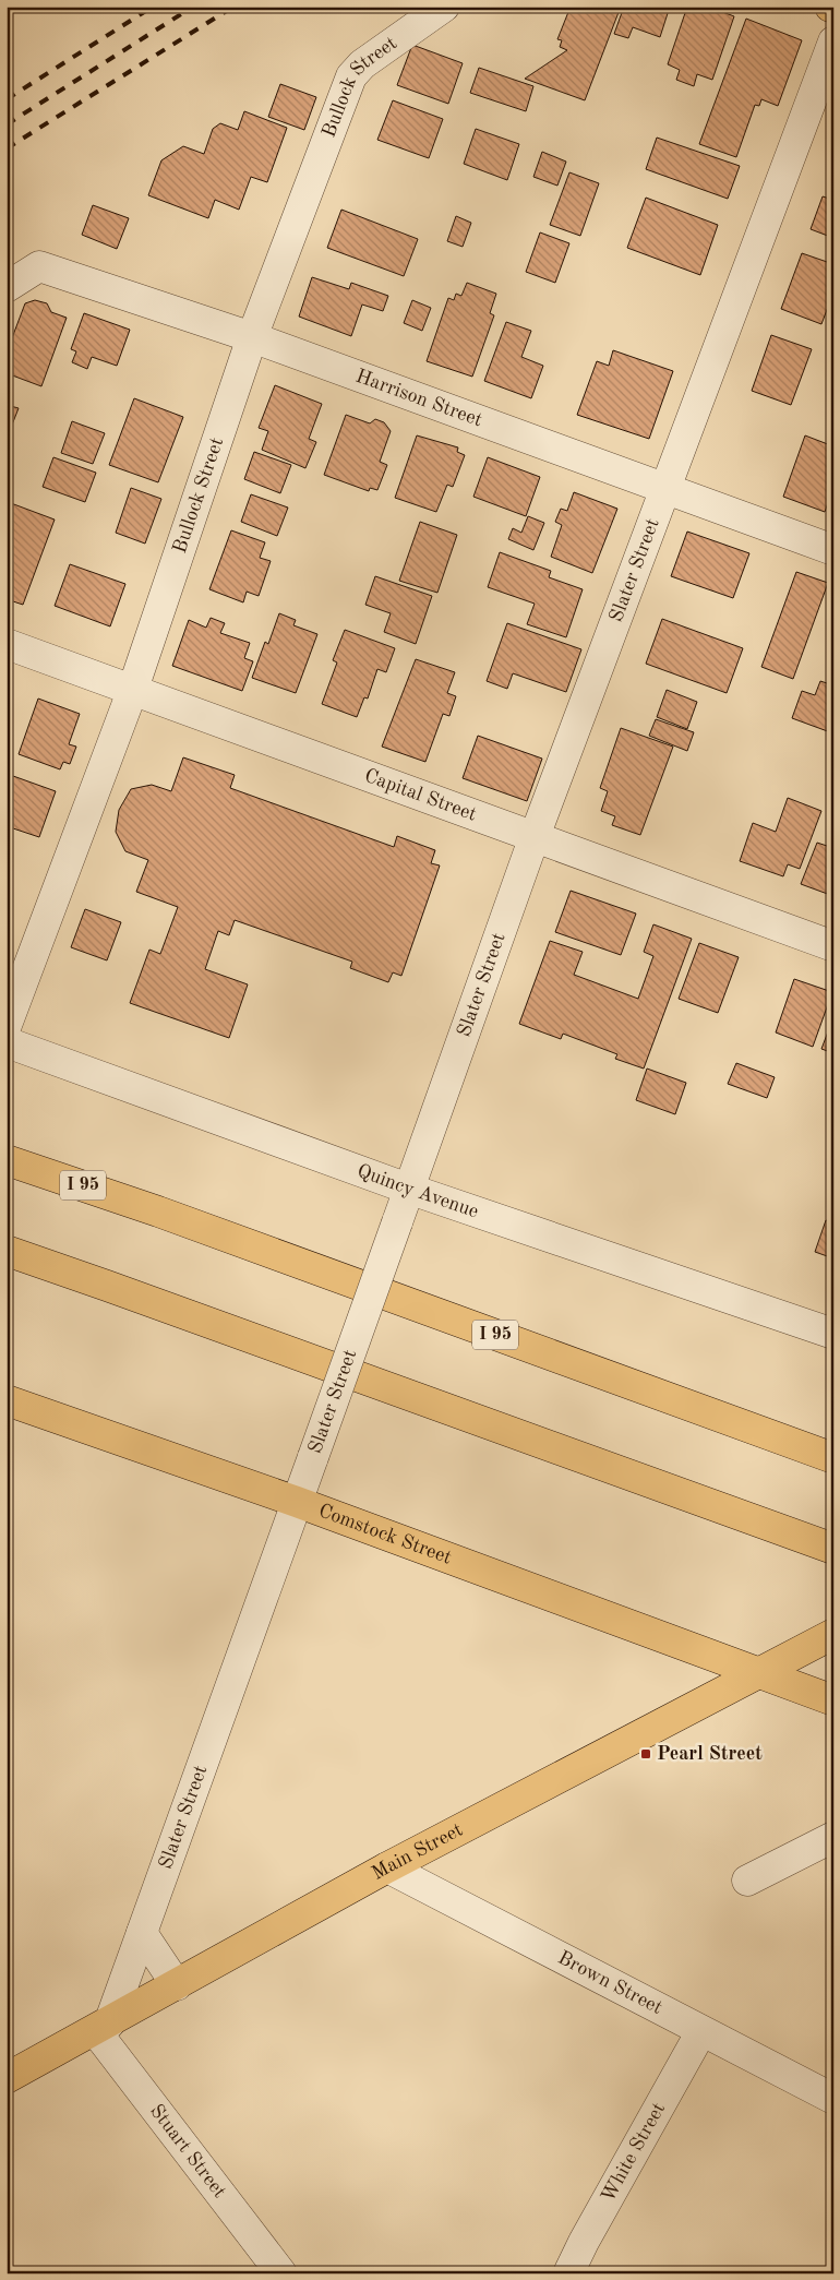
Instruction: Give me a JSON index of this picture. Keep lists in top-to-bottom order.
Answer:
{
  "streets": {
    "main road": ["I 95", "Comstock Street", "Main Street"],
    "street": [
      "Bullock Street",
      "Harrison Street",
      "Slater Street",
      "Capital Street",
      "Quincy Avenue",
      "Brown Street",
      "White Street",
      "Stuart Street"
    ]
  },
  "crossings": [
    ["Bullock Street", "Harrison Street"],
    ["Bullock Street", "Capital Street"],
    ["Harrison Street", "Slater Street"],
    ["Slater Street", "Capital Street"],
    ["Slater Street", "Quincy Avenue"],
    ["Slater Street", "Comstock Street"],
    ["Slater Street", "Main Street"],
    ["Slater Street", "Stuart Street"],
    ["Comstock Street", "Main Street"],
    ["Main Street", "Brown Street"],
    ["Main Street", "Stuart Street"],
    ["Brown Street", "White Street"]
  ],
  "places": {
    "transit": ["Pearl Street"]
  }
}
